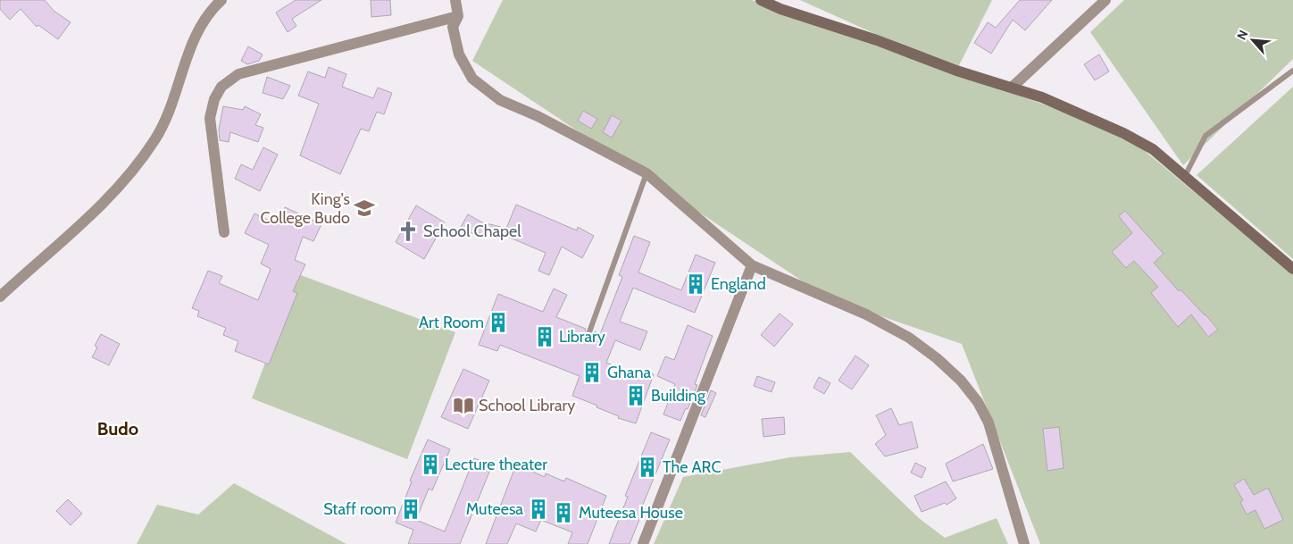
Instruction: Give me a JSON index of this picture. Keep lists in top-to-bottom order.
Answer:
{
  "districts": ["Budo"],
  "places": {
    "school or university": ["King's College Budo"],
    "church": ["School Chapel"],
    "building": [
      "England",
      "Art Room",
      "Library",
      "Ghana",
      "Building",
      "Lecture theater",
      "The ARC",
      "Staff room",
      "Muteesa",
      "Muteesa House"
    ],
    "library": ["School Library"]
  },
  "north": "top left"
}
